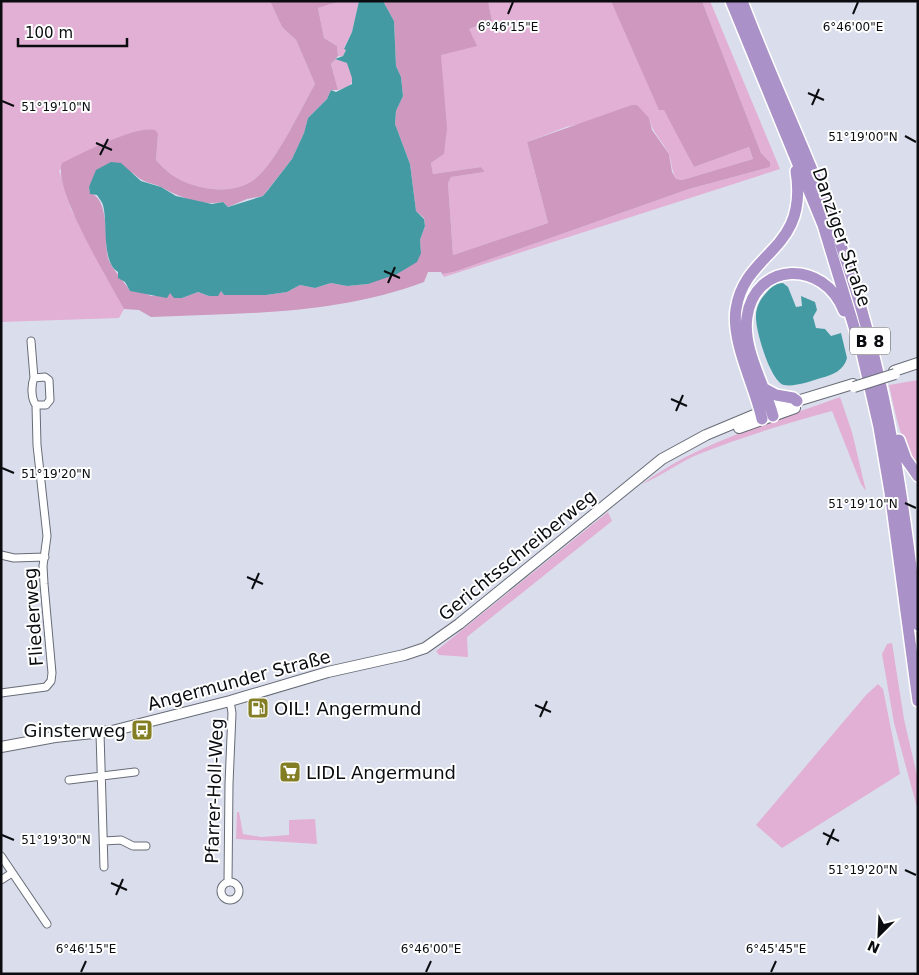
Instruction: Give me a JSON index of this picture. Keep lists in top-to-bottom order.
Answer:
{
  "streets": {
    "highway": ["Danziger Straße", "B 8"],
    "main road": ["Gerichtsschreiberweg", "Angermunder Straße"],
    "street": ["Fliederweg", "Pfarrer-Holl-Weg"]
  },
  "crossings": [
    ["Gerichtsschreiberweg", "Angermunder Straße"],
    ["Angermunder Straße", "Pfarrer-Holl-Weg"]
  ],
  "places": {
    "fuel station": ["OIL! Angermund"],
    "bus stop": ["Ginsterweg"],
    "supermarket": ["LIDL Angermund"]
  },
  "scale_bar": "100 m",
  "north": "bottom left",
  "coordinates": [
    "6°46'15\"E",
    "6°46'00\"E",
    "51°19'10\"N",
    "51°19'00\"N",
    "51°19'20\"N",
    "51°19'30\"N",
    "6°45'45\"E"
  ]
}
